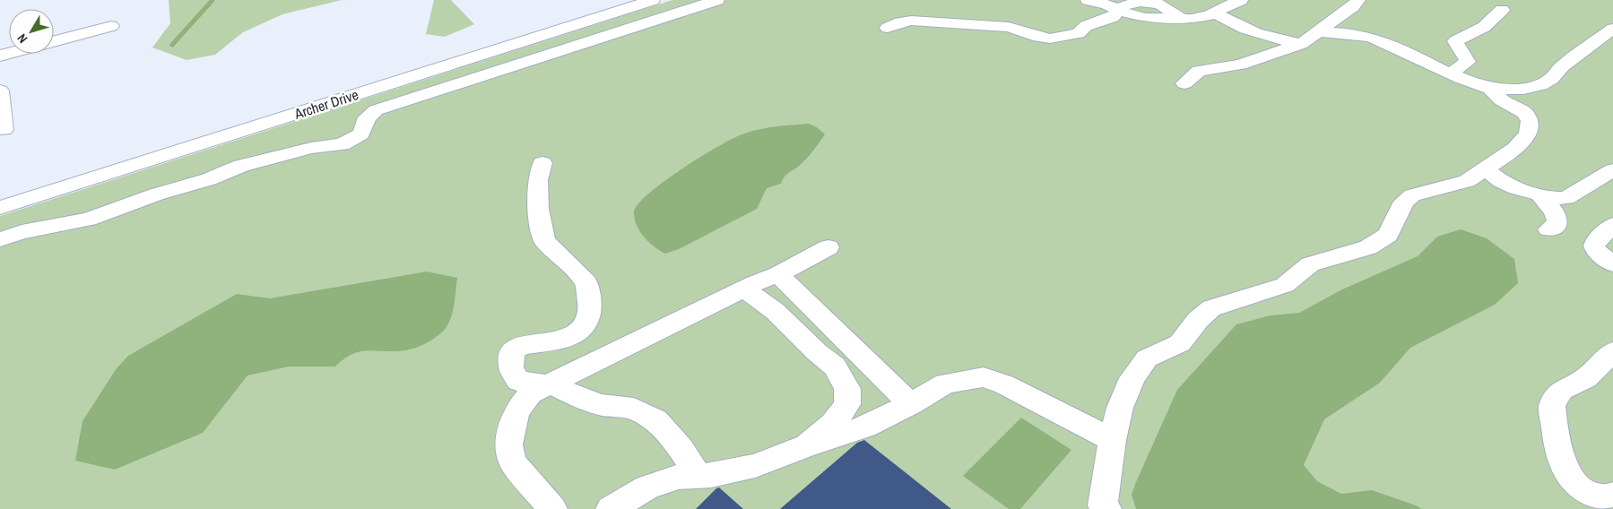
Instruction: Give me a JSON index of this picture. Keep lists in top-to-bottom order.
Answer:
{
  "streets": {
    "street": ["Archer Drive"]
  },
  "north": "bottom left"
}
